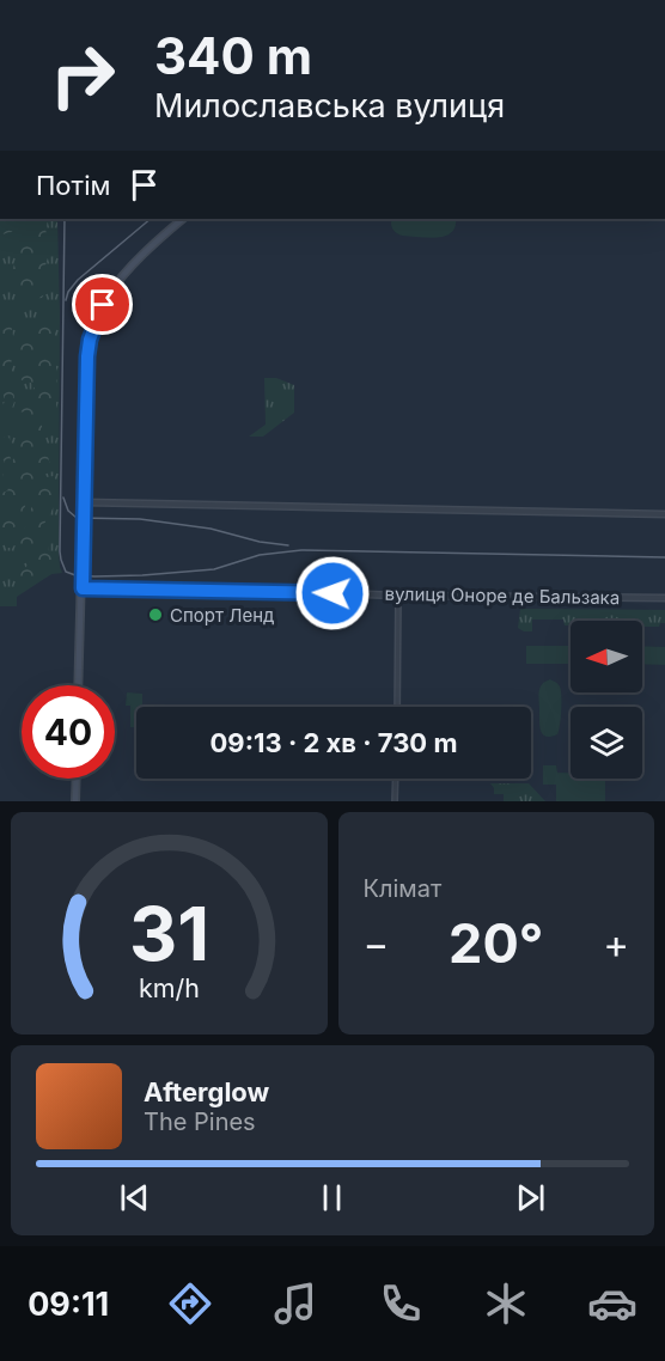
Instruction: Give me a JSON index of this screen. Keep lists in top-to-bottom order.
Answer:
{
  "streets": {
    "street": ["вулиця Оноре де Бальзака"]
  },
  "places": ["Спорт Ленд"],
  "north": "left",
  "page": {
    "turn": ["340 m", "Милославська вулиця"],
    "then": "Потім",
    "limit": "40",
    "trip": "09:13 · 2 хв · 730 m",
    "tile": "Клімат",
    "heat": ["−", "20°", "+"],
    "song": ["Afterglow", "The Pines"],
    "tabs": "09:11",
    "gauge": ["31", "km/h"]
  }
}
